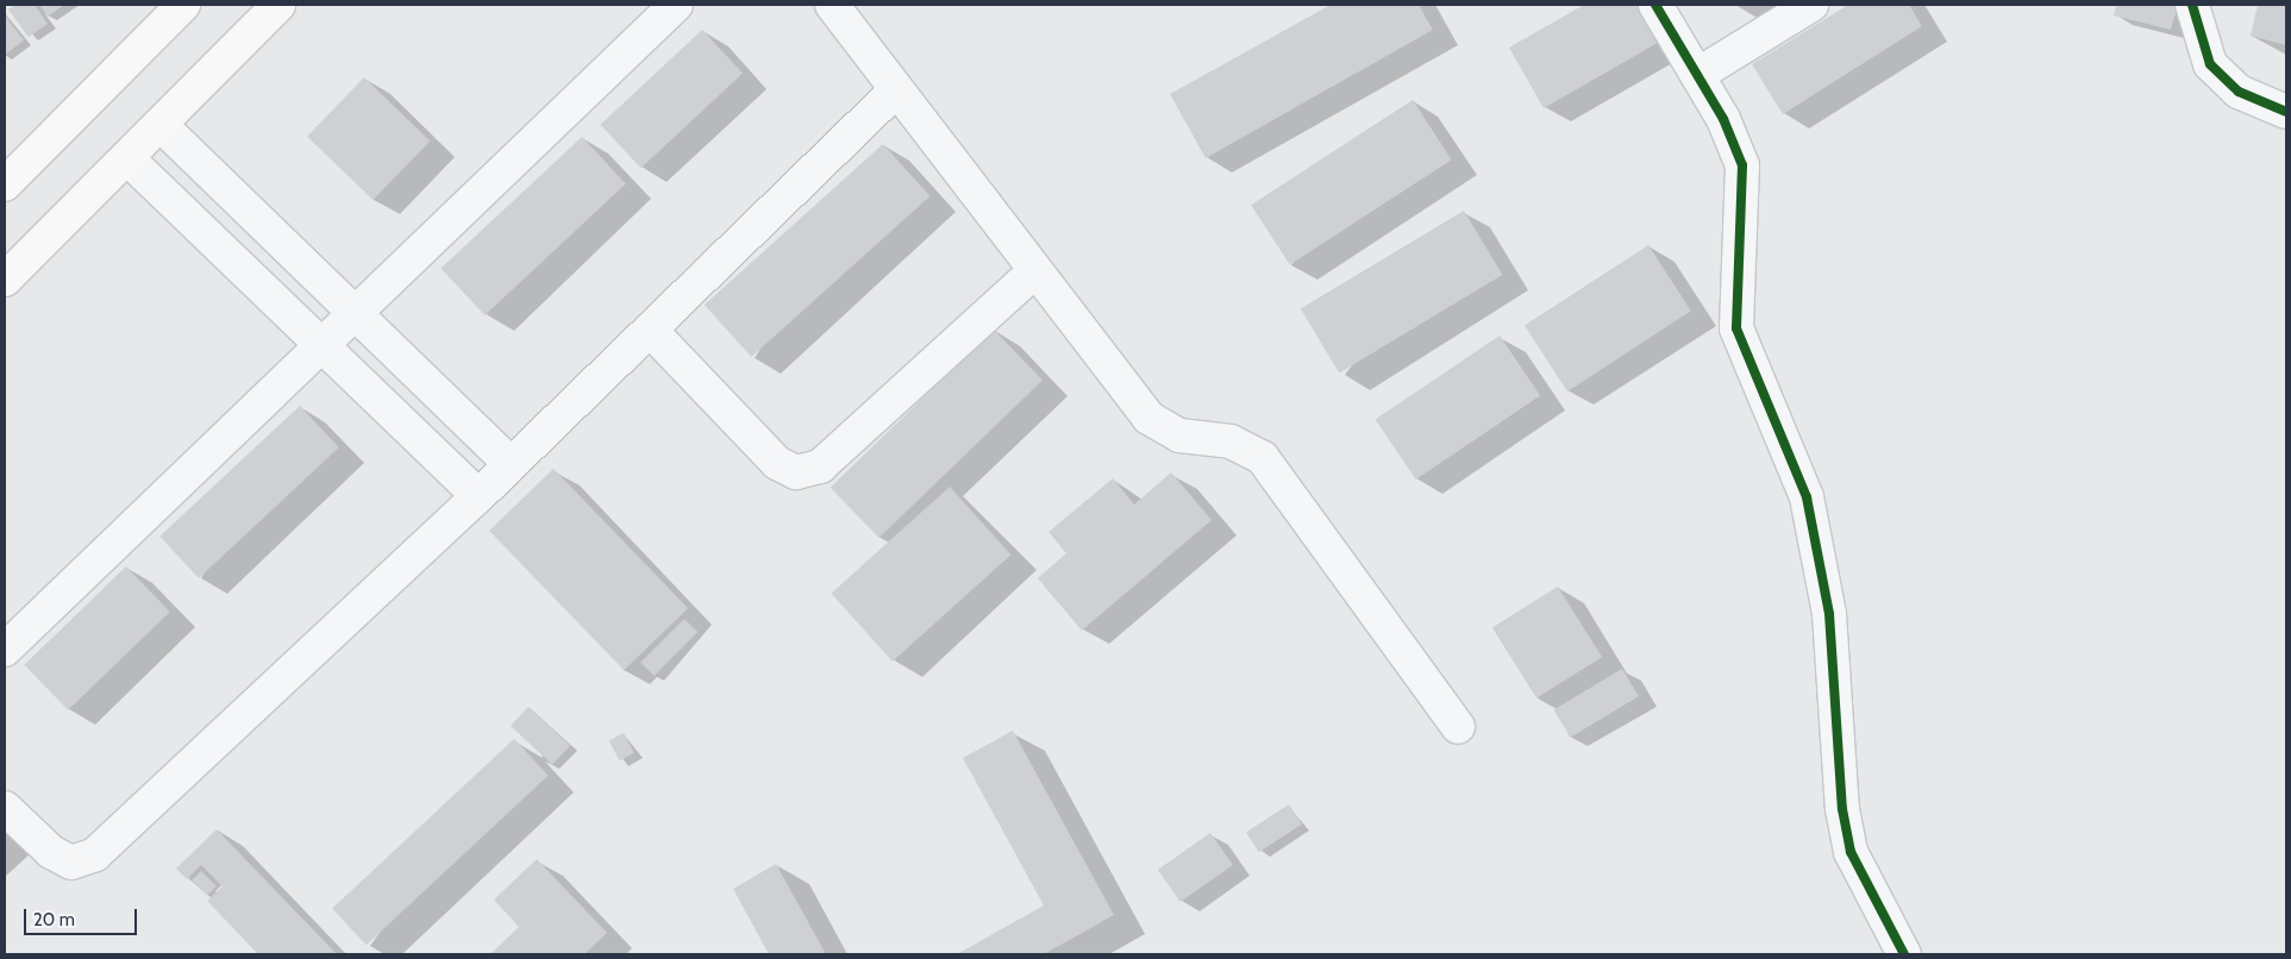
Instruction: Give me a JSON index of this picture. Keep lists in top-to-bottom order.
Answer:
{
  "scale_bar": "20 m"
}
